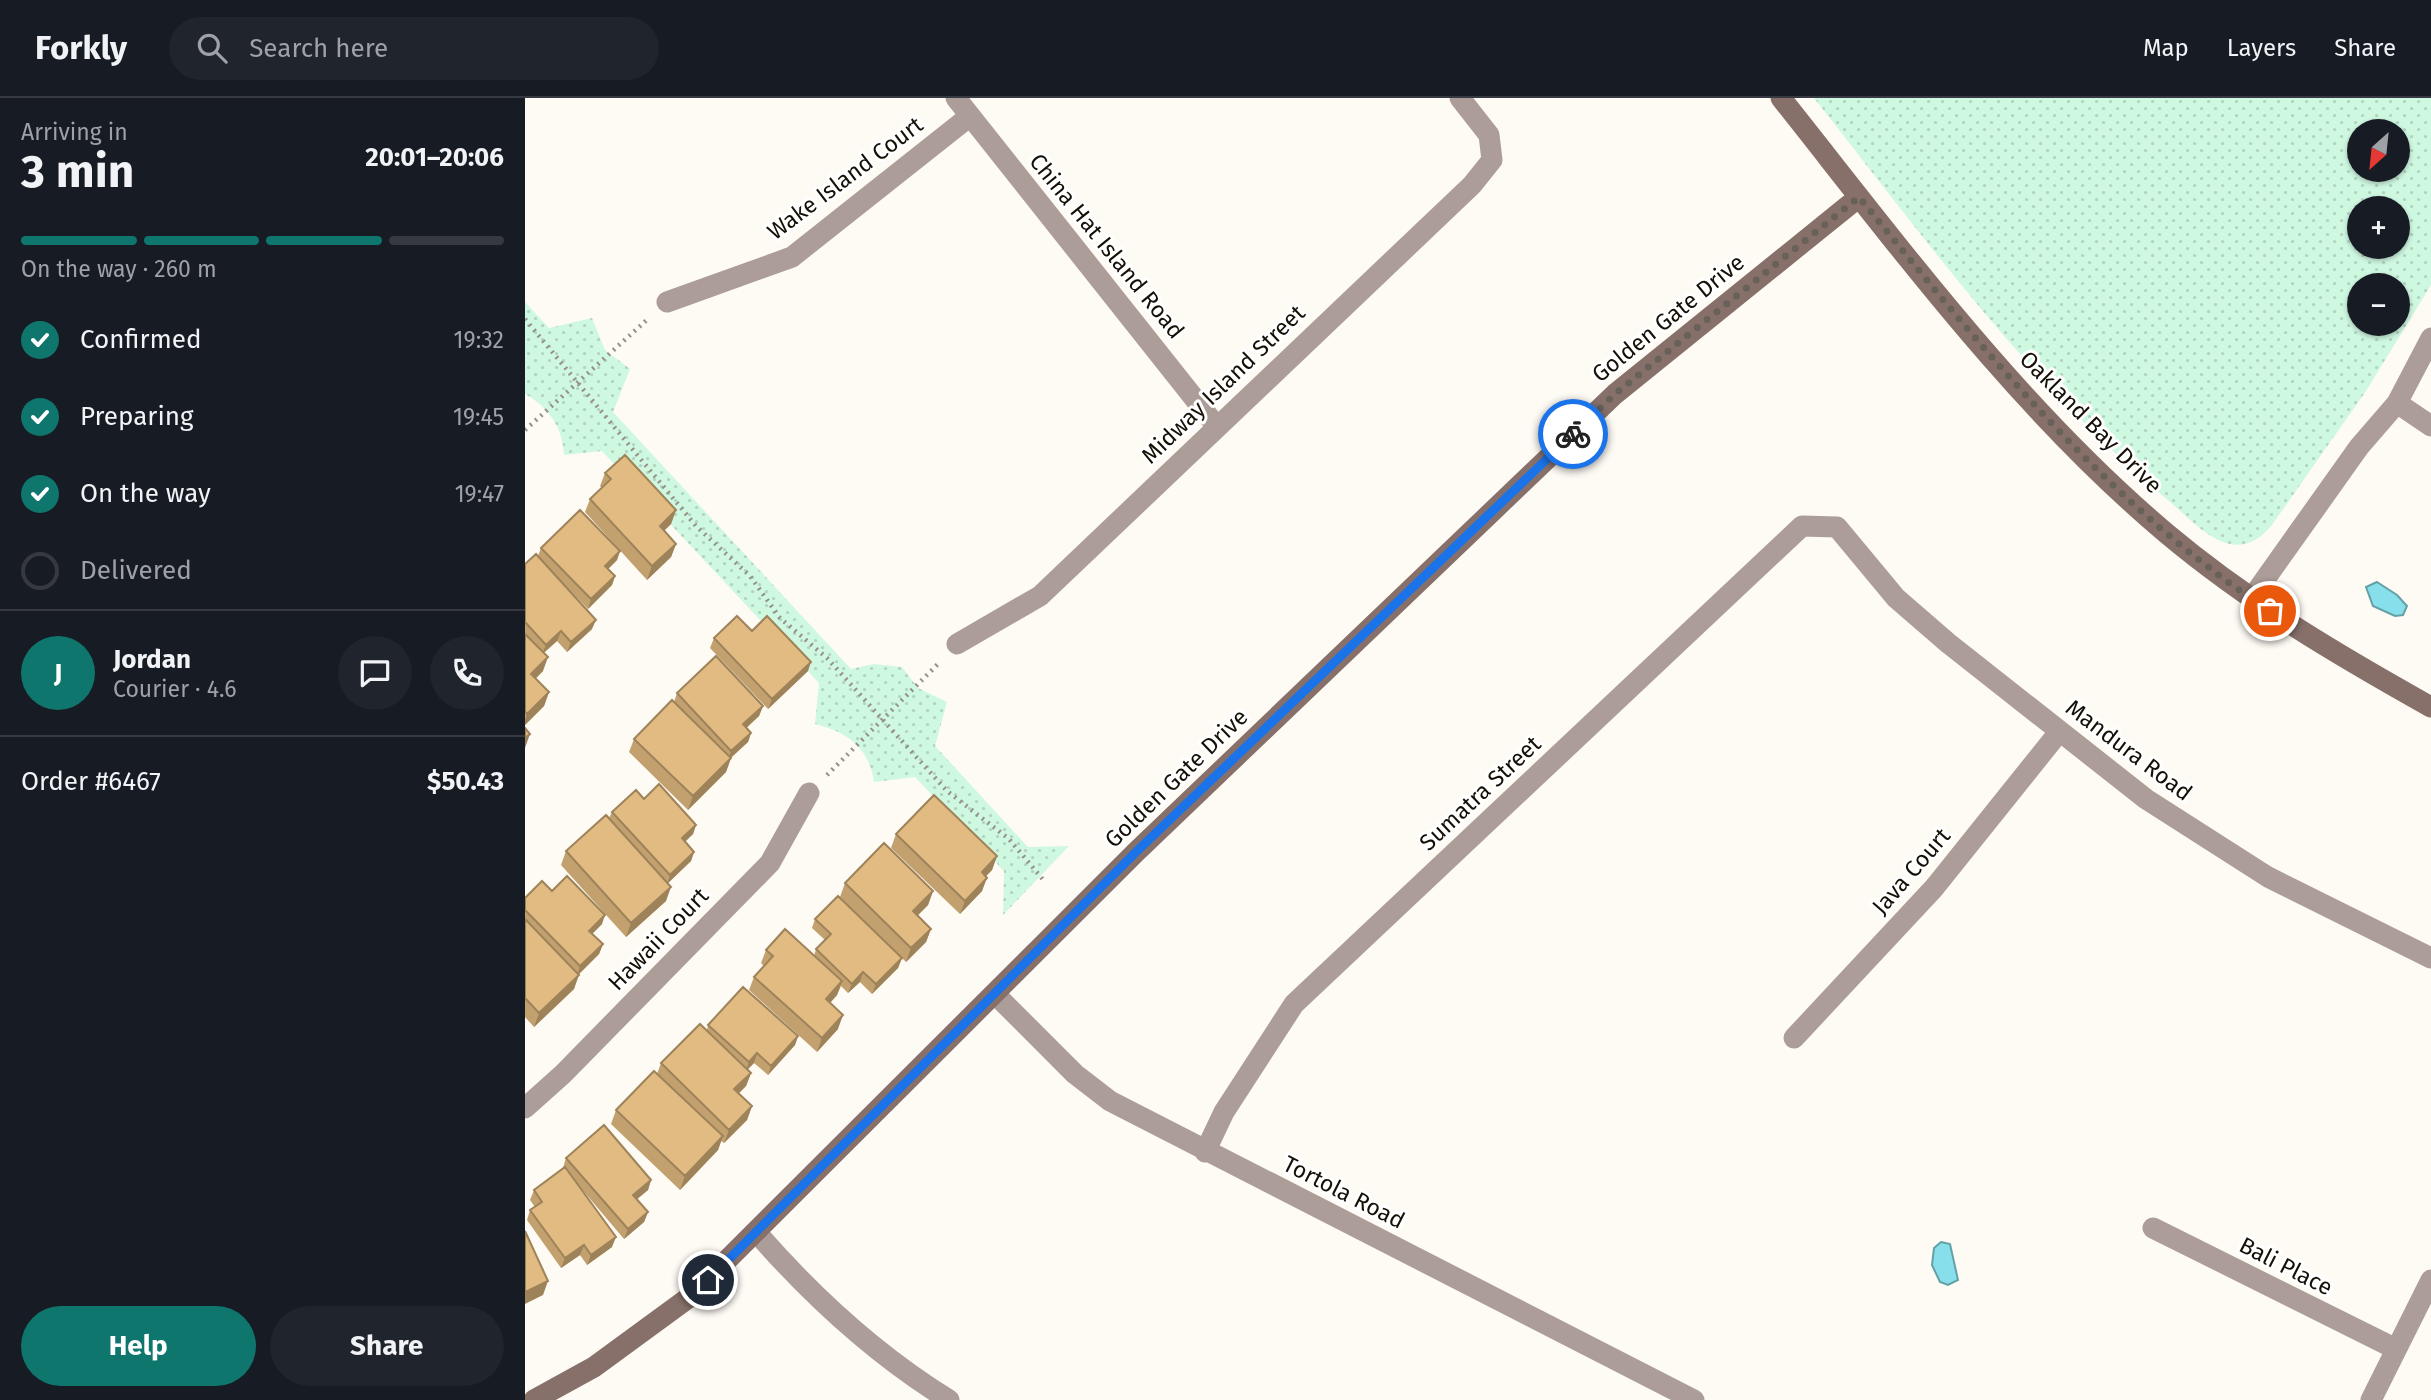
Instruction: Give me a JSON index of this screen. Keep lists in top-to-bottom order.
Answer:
{
  "streets": {
    "street": [
      "Wake Island Court",
      "China Hat Island Road",
      "Golden Gate Drive",
      "Midway Island Street",
      "Oakland Bay Drive",
      "Mandura Road",
      "Sumatra Street",
      "Java Court",
      "Hawaii Court",
      "Tortola Road",
      "Bali Place"
    ]
  },
  "crossings": [
    ["Wake Island Court", "China Hat Island Road"],
    ["China Hat Island Road", "Midway Island Street"],
    ["Golden Gate Drive", "Oakland Bay Drive"],
    ["Golden Gate Drive", "Tortola Road"],
    ["Mandura Road", "Sumatra Street"],
    ["Mandura Road", "Java Court"],
    ["Sumatra Street", "Tortola Road"]
  ],
  "north": "bottom left",
  "page": {
    "header": "Forkly",
    "search": "Search here",
    "nav": ["Map", "Layers", "Share"],
    "heading": ["3 min", "Arriving in", "20:01–20:06"],
    "panel": [
      "Jordan",
      "Courier · 4.6",
      "Order #6467",
      "$50.43"
    ],
    "map_buttons": ["+", "−"],
    "bar": "On the way · 260 m",
    "list": [
      ["Confirmed", "19:32"],
      ["Preparing", "19:45"],
      ["On the way", "19:47"],
      "Delivered"
    ],
    "round": "J",
    "buttons": ["Help", "Share"]
  }
}
